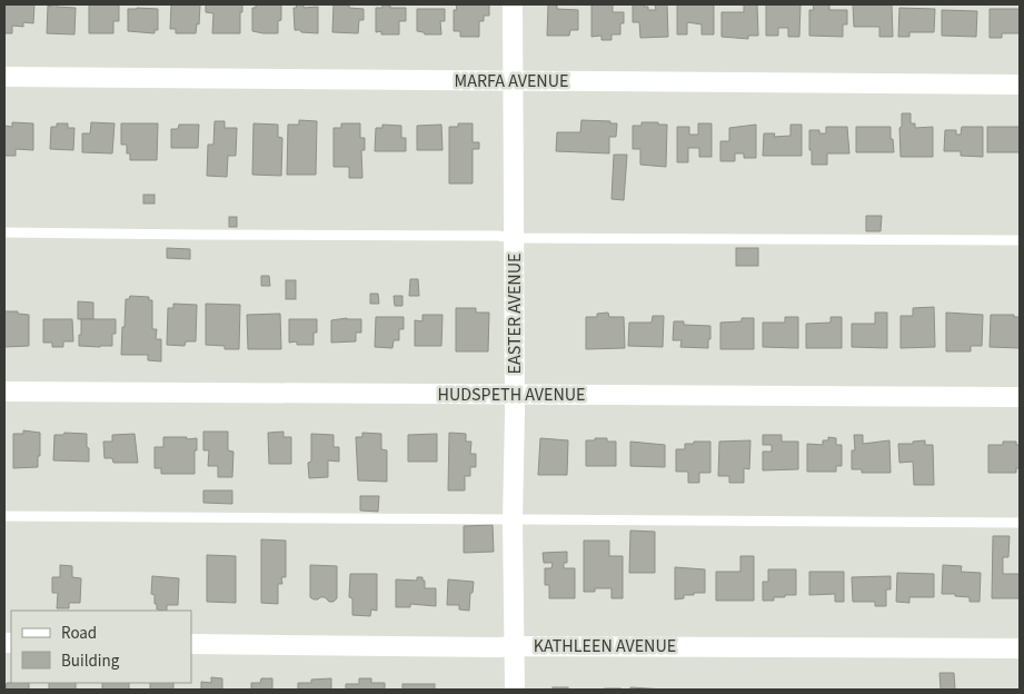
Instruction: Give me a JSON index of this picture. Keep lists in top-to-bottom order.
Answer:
{
  "streets": {
    "street": [
      "MARFA AVENUE",
      "EASTER AVENUE",
      "HUDSPETH AVENUE",
      "KATHLEEN AVENUE"
    ]
  },
  "crossings": [
    ["MARFA AVENUE", "EASTER AVENUE"],
    ["EASTER AVENUE", "HUDSPETH AVENUE"],
    ["EASTER AVENUE", "KATHLEEN AVENUE"]
  ],
  "legend": ["Road", "Building"]
}
